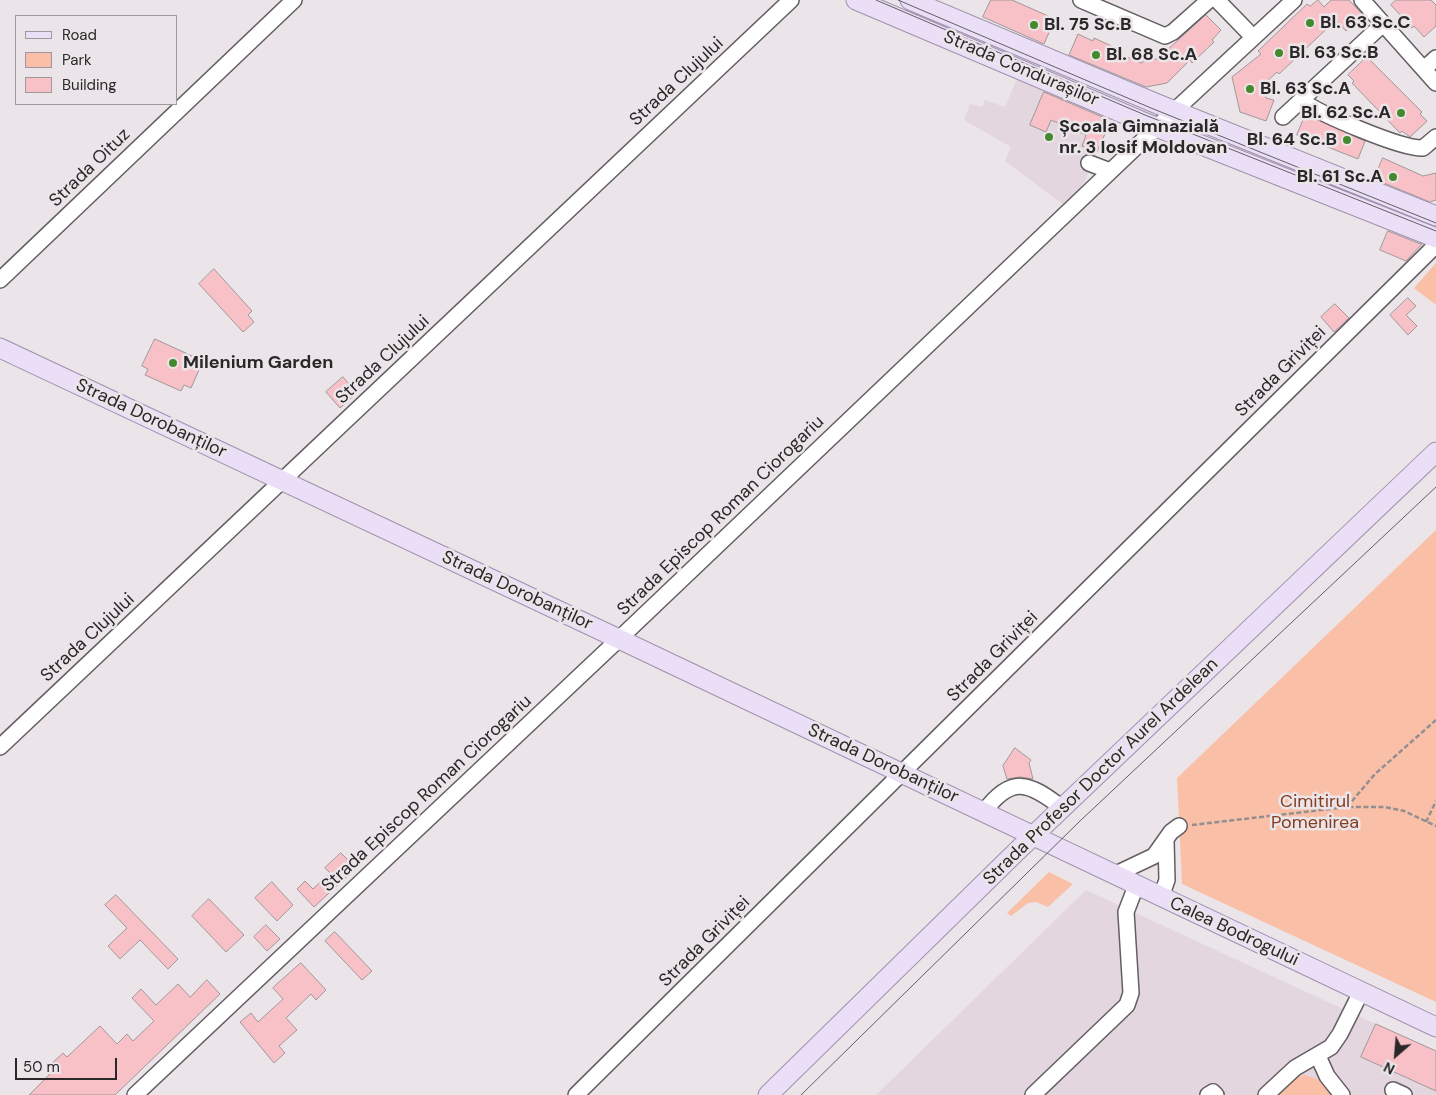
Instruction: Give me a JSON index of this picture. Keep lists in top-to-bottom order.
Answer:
{
  "streets": {
    "main road": [
      "Strada Condurașilor",
      "Strada Dorobanților",
      "Strada Profesor Doctor Aurel Ardelean",
      "Calea Bodrogului"
    ],
    "street": [
      "Strada Clujului",
      "Strada Oituz",
      "Strada Griviței",
      "Strada Episcop Roman Ciorogariu"
    ]
  },
  "crossings": [
    ["Strada Condurașilor", "Strada Episcop Roman Ciorogariu"],
    ["Strada Clujului", "Strada Dorobanților"],
    ["Strada Griviței", "Strada Dorobanților"],
    ["Strada Dorobanților", "Strada Episcop Roman Ciorogariu"],
    ["Strada Dorobanților", "Strada Profesor Doctor Aurel Ardelean"],
    ["Strada Dorobanților", "Calea Bodrogului"],
    ["Strada Profesor Doctor Aurel Ardelean", "Calea Bodrogului"]
  ],
  "parks": ["Cimitirul Pomenirea"],
  "places": [
    "Bl. 63 Sc.C",
    "Bl. 75 Sc.B",
    "Bl. 63 Sc.B",
    "Bl. 68 Sc.A",
    "Bl. 63 Sc.A",
    "Bl. 62 Sc.A",
    "Școala Gimnazială nr. 3 Iosif Moldovan",
    "Bl. 64 Sc.B",
    "Bl. 61 Sc.A",
    "Milenium Garden"
  ],
  "legend": ["Road", "Park", "Building"],
  "scale_bar": "50 m",
  "north": "bottom left"
}
